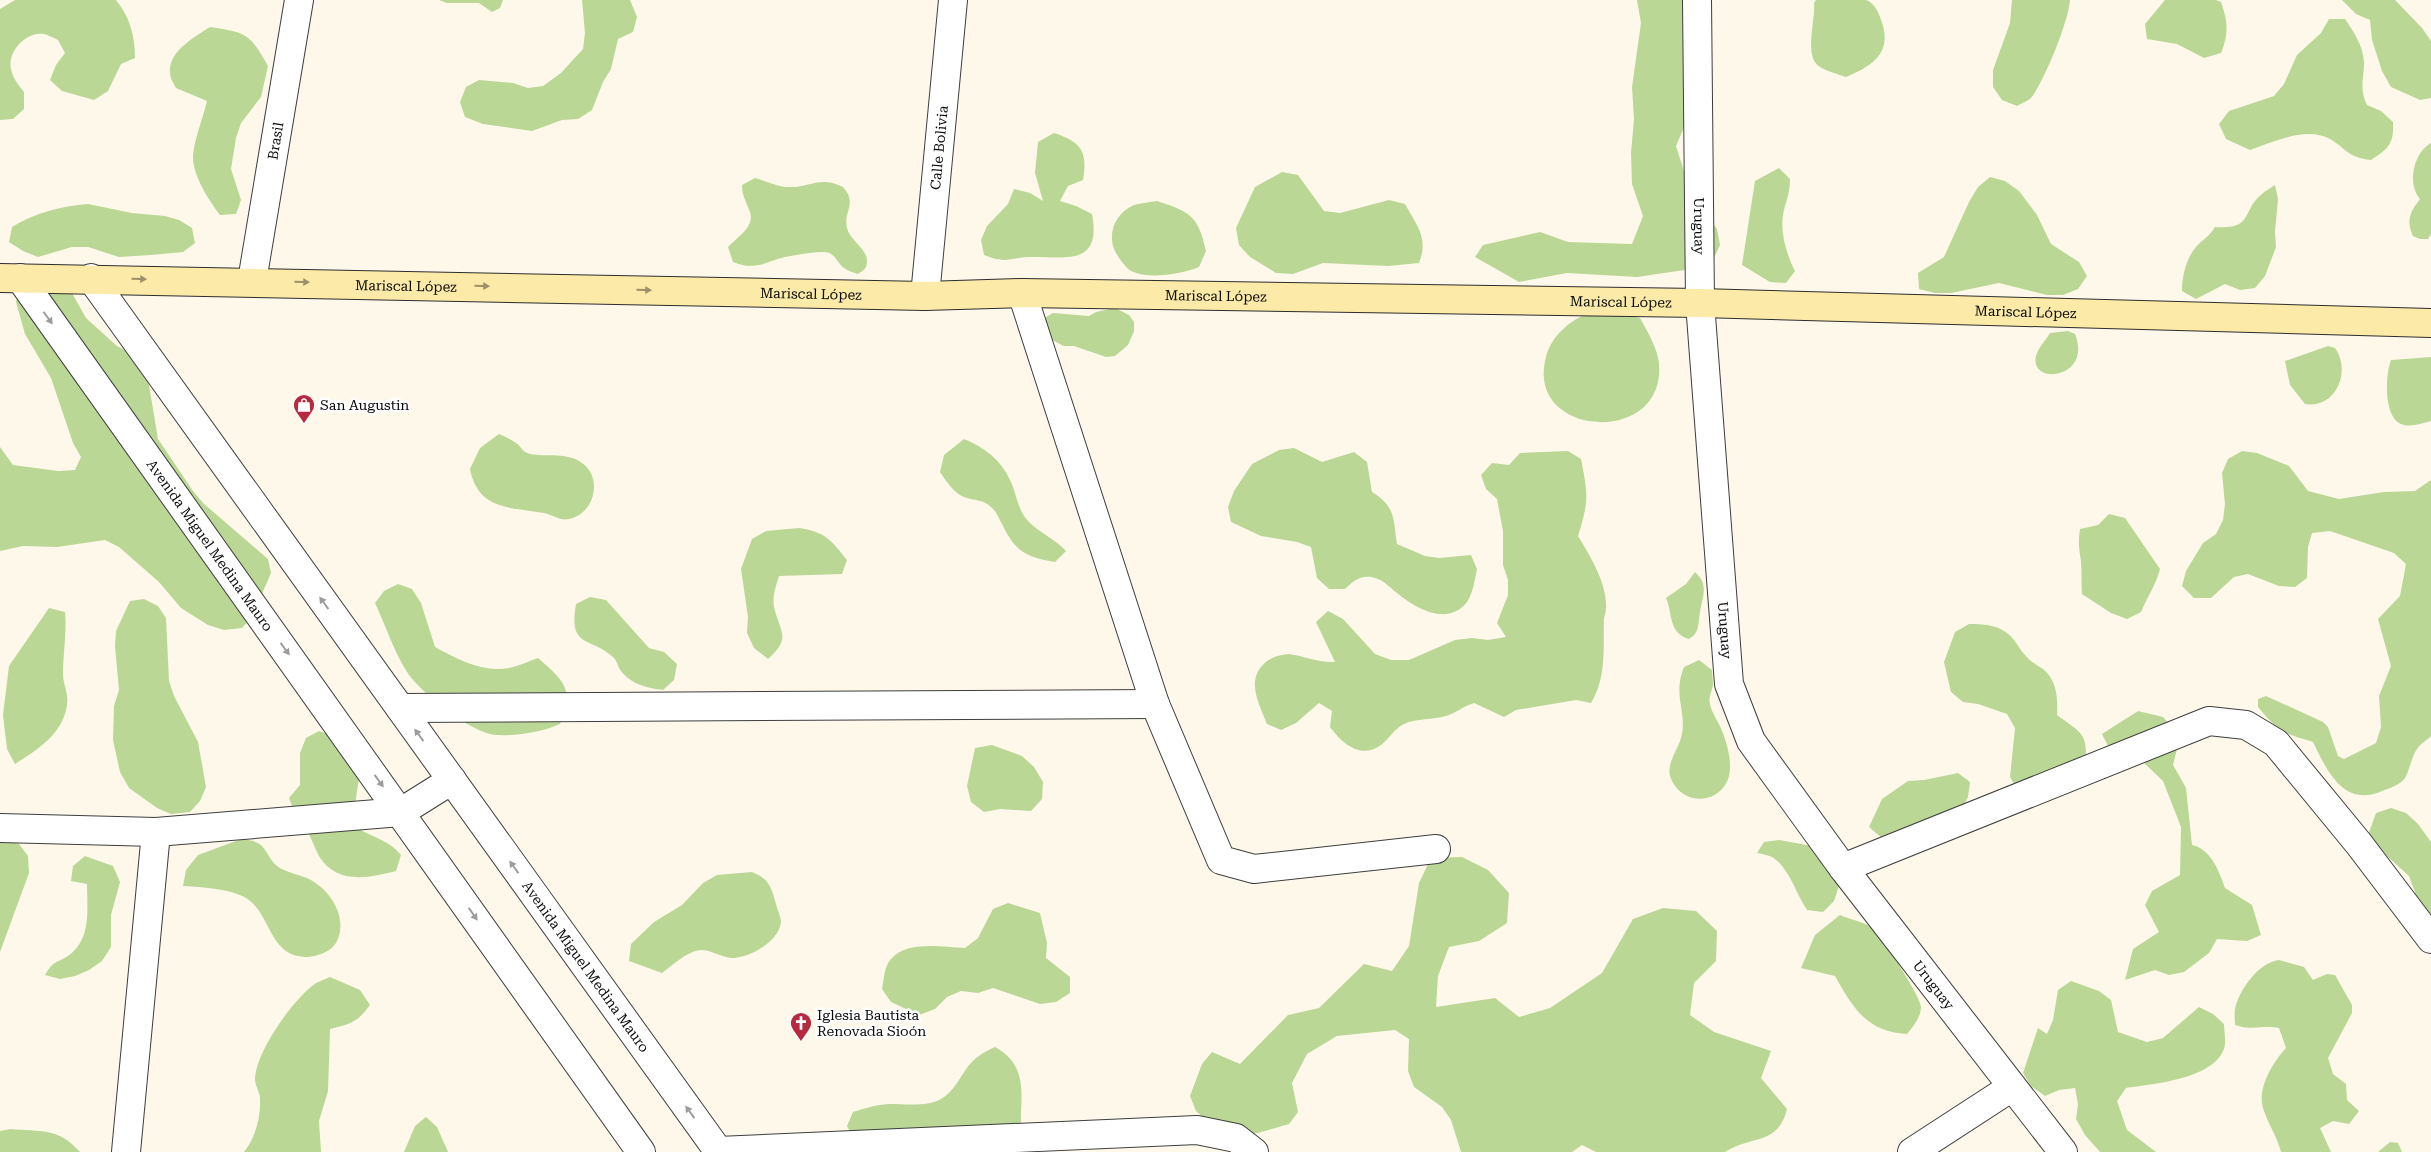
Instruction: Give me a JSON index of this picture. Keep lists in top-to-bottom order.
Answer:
{
  "streets": {
    "street": [
      "Brasil",
      "Calle Bolivia",
      "Uruguay",
      "Mariscal López",
      "Avenida Miguel Medina Mauro"
    ]
  },
  "crossings": [
    ["Brasil", "Mariscal López"],
    ["Calle Bolivia", "Mariscal López"],
    ["Uruguay", "Mariscal López"],
    ["Mariscal López", "Avenida Miguel Medina Mauro"]
  ],
  "places": {
    "shop": ["San Augustin"],
    "church": ["Iglesia Bautista Renovada Sioón"]
  }
}
